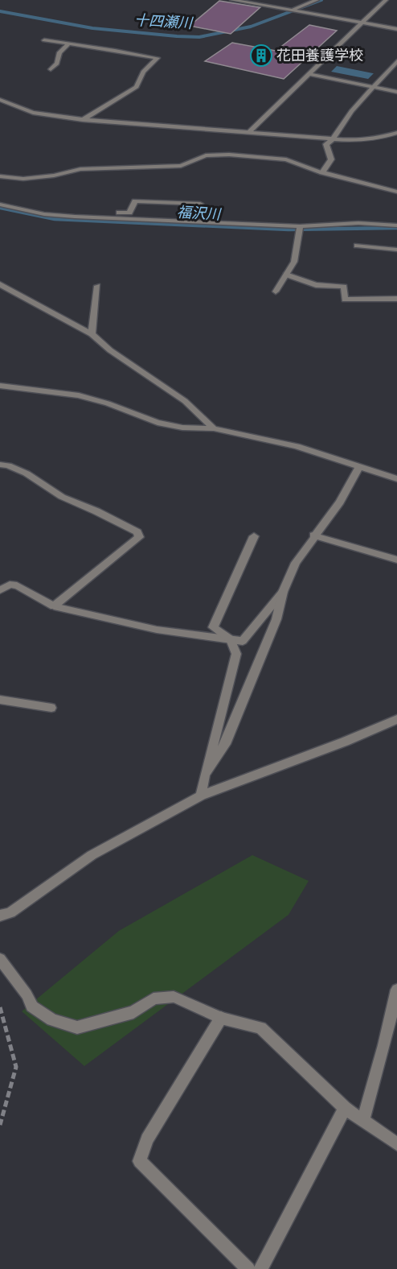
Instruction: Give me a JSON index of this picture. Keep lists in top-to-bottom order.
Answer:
{
  "water": ["十四瀬川", "福沢川"],
  "places": {
    "building": ["花田養護学校"]
  }
}
